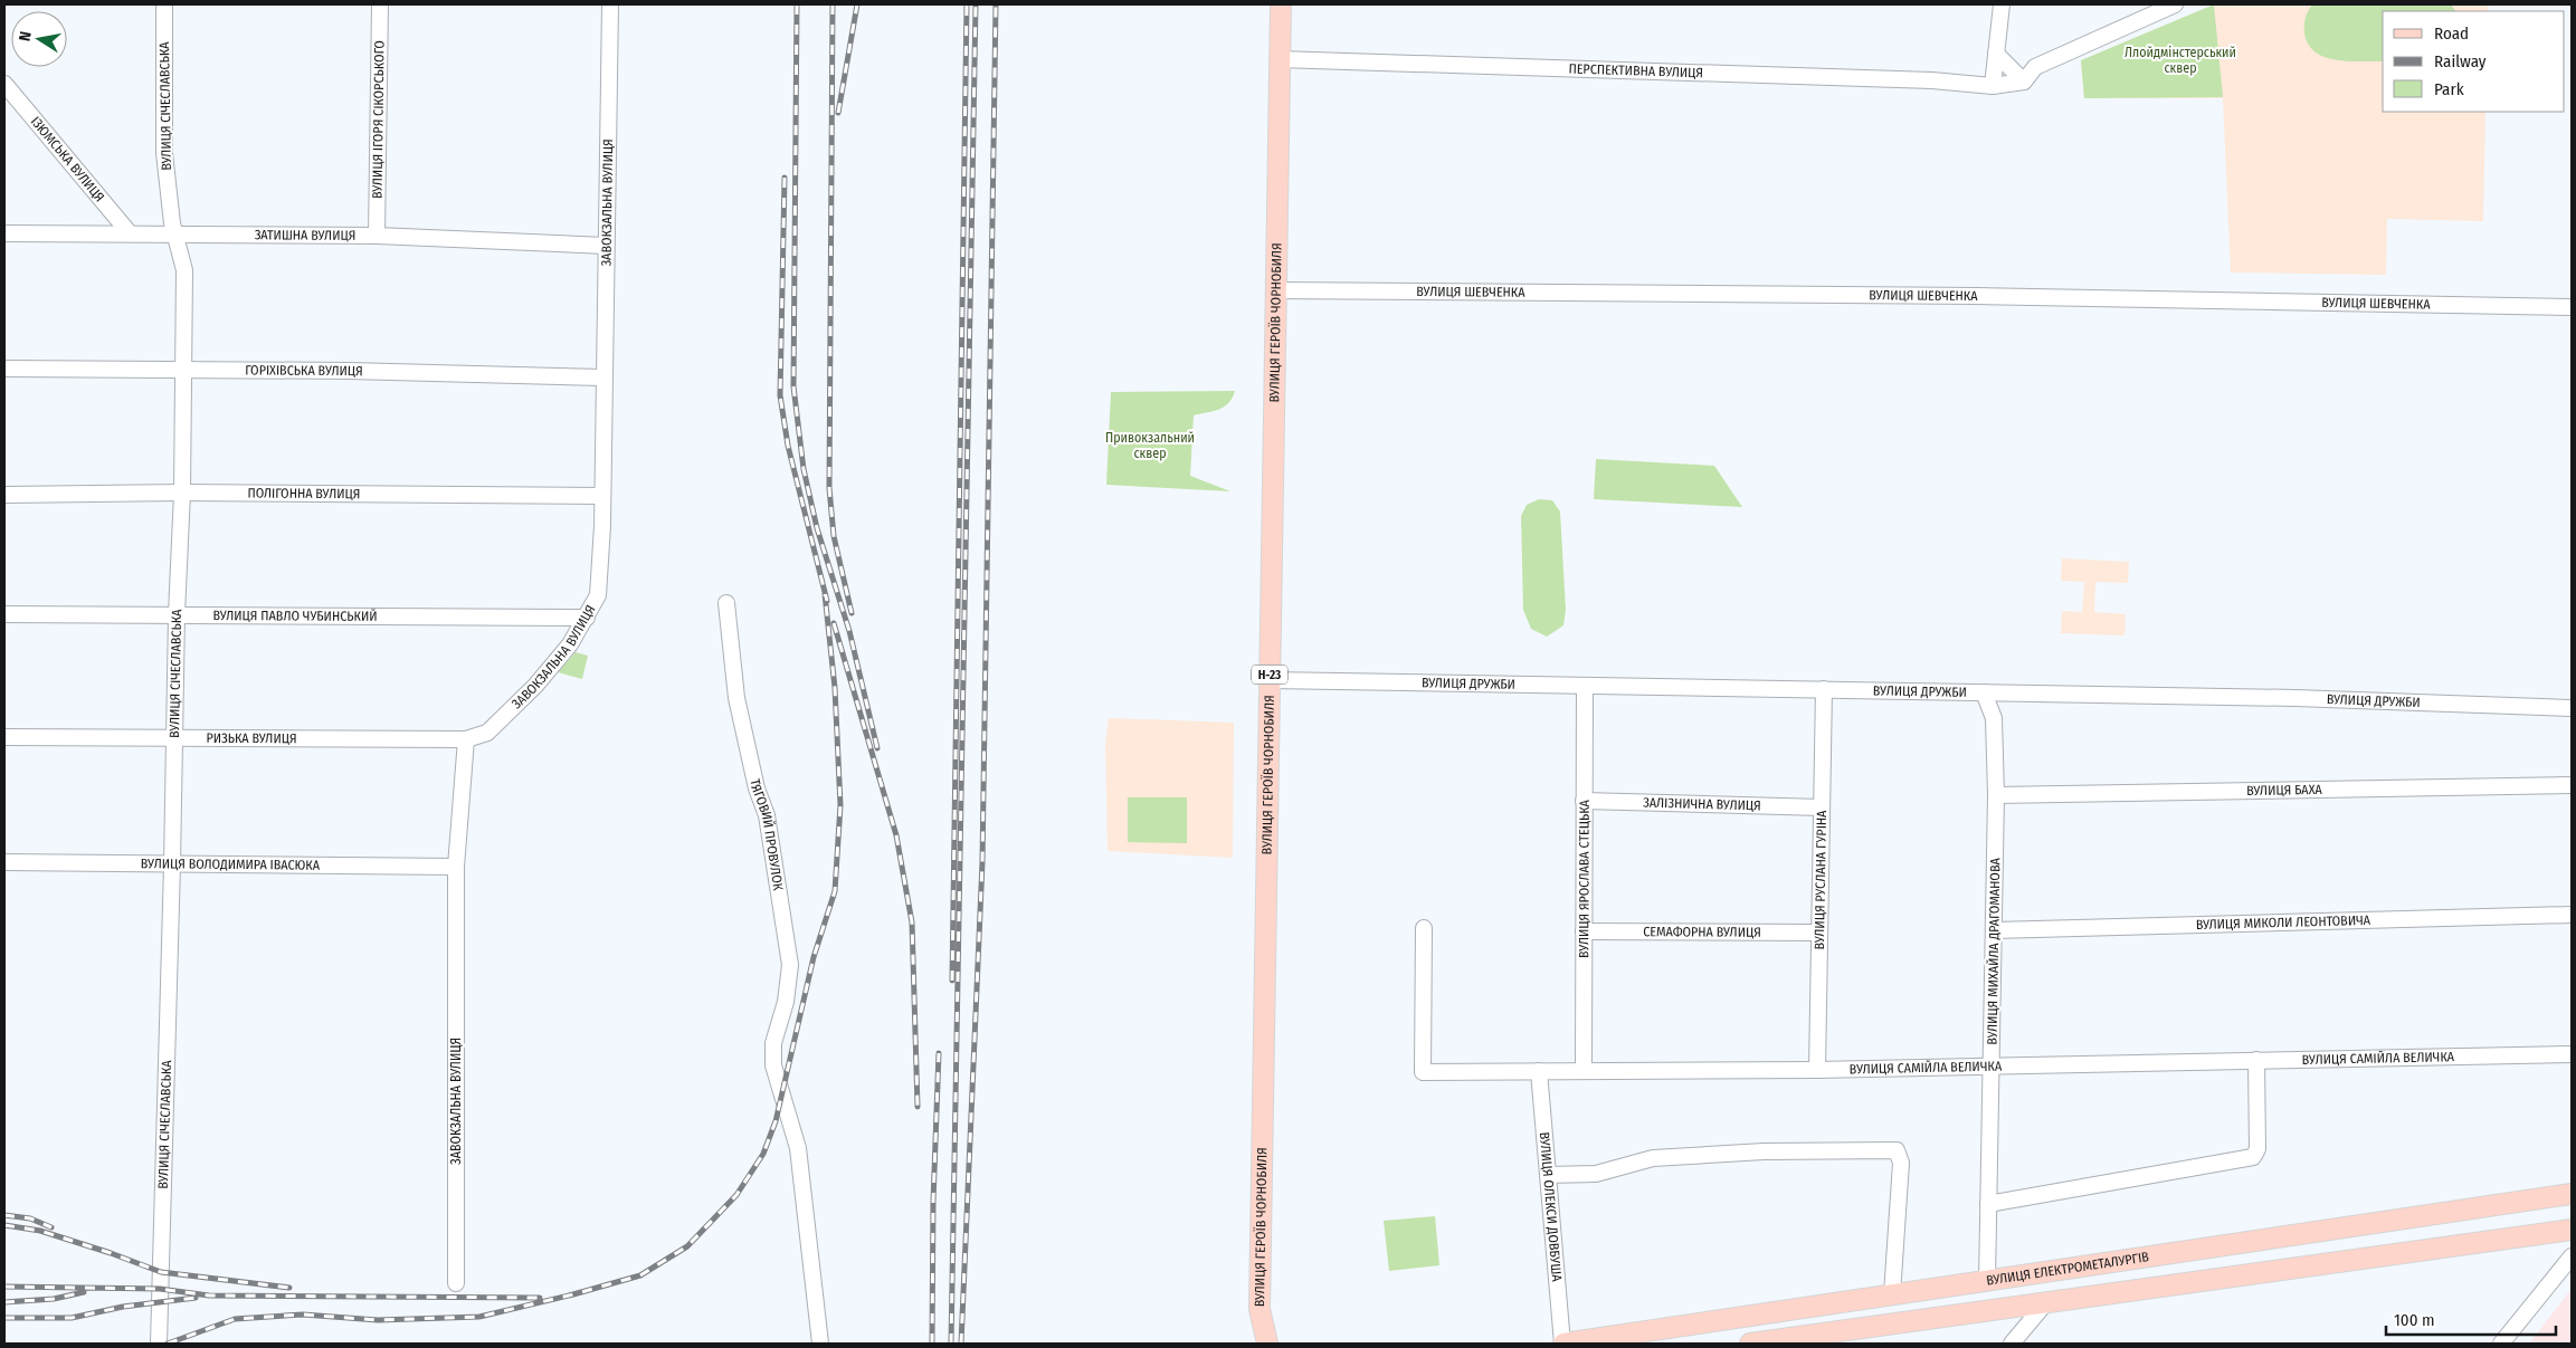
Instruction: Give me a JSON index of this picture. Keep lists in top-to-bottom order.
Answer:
{
  "streets": {
    "main road": ["ВУЛИЦЯ ГЕРОЇВ ЧОРНОБИЛЯ", "Н-23", "ВУЛИЦЯ ЕЛЕКТРОМЕТАЛУРГІВ"],
    "street": [
      "ПЕРСПЕКТИВНА ВУЛИЦЯ",
      "ВУЛИЦЯ СІЧЕСЛАВСЬКА",
      "ВУЛИЦЯ ІГОРЯ СІКОРСЬКОГО",
      "ІЗЮМСЬКА ВУЛИЦЯ",
      "ЗАВОКЗАЛЬНА ВУЛИЦЯ",
      "ЗАТИШНА ВУЛИЦЯ",
      "ВУЛИЦЯ ШЕВЧЕНКА",
      "ГОРІХІВСЬКА ВУЛИЦЯ",
      "ПОЛІГОННА ВУЛИЦЯ",
      "ВУЛИЦЯ ПАВЛО ЧУБИНСЬКИЙ",
      "ВУЛИЦЯ ДРУЖБИ",
      "РИЗЬКА ВУЛИЦЯ",
      "ВУЛИЦЯ БАХА",
      "ЗАЛІЗНИЧНА ВУЛИЦЯ",
      "ТЯГОВИЙ ПРОВУЛОК",
      "ВУЛИЦЯ ВОЛОДИМИРА ІВАСЮКА",
      "ВУЛИЦЯ ЯРОСЛАВА СТЕЦЬКА",
      "ВУЛИЦЯ РУСЛАНА ГУРІНА",
      "ВУЛИЦЯ МИКОЛИ ЛЕОНТОВИЧА",
      "СЕМАФОРНА ВУЛИЦЯ",
      "ВУЛИЦЯ МИХАЙЛА ДРАГОМАНОВА",
      "ВУЛИЦЯ САМІЙЛА ВЕЛИЧКА",
      "ВУЛИЦЯ ОЛЕКСИ ДОВБУША"
    ]
  },
  "crossings": [
    ["ПЕРСПЕКТИВНА ВУЛИЦЯ", "ВУЛИЦЯ ГЕРОЇВ ЧОРНОБИЛЯ"],
    ["ВУЛИЦЯ СІЧЕСЛАВСЬКА", "ЗАТИШНА ВУЛИЦЯ"],
    ["ВУЛИЦЯ СІЧЕСЛАВСЬКА", "ГОРІХІВСЬКА ВУЛИЦЯ"],
    ["ВУЛИЦЯ СІЧЕСЛАВСЬКА", "ПОЛІГОННА ВУЛИЦЯ"],
    ["ВУЛИЦЯ СІЧЕСЛАВСЬКА", "ВУЛИЦЯ ПАВЛО ЧУБИНСЬКИЙ"],
    ["ВУЛИЦЯ СІЧЕСЛАВСЬКА", "РИЗЬКА ВУЛИЦЯ"],
    ["ВУЛИЦЯ СІЧЕСЛАВСЬКА", "ВУЛИЦЯ ВОЛОДИМИРА ІВАСЮКА"],
    ["ВУЛИЦЯ ІГОРЯ СІКОРСЬКОГО", "ЗАТИШНА ВУЛИЦЯ"],
    ["ІЗЮМСЬКА ВУЛИЦЯ", "ЗАТИШНА ВУЛИЦЯ"],
    ["ЗАВОКЗАЛЬНА ВУЛИЦЯ", "ЗАТИШНА ВУЛИЦЯ"],
    ["ЗАВОКЗАЛЬНА ВУЛИЦЯ", "ГОРІХІВСЬКА ВУЛИЦЯ"],
    ["ЗАВОКЗАЛЬНА ВУЛИЦЯ", "ПОЛІГОННА ВУЛИЦЯ"],
    ["ЗАВОКЗАЛЬНА ВУЛИЦЯ", "ВУЛИЦЯ ПАВЛО ЧУБИНСЬКИЙ"],
    ["ЗАВОКЗАЛЬНА ВУЛИЦЯ", "РИЗЬКА ВУЛИЦЯ"],
    ["ЗАВОКЗАЛЬНА ВУЛИЦЯ", "ВУЛИЦЯ ВОЛОДИМИРА ІВАСЮКА"],
    ["ВУЛИЦЯ ШЕВЧЕНКА", "ВУЛИЦЯ ГЕРОЇВ ЧОРНОБИЛЯ"],
    ["ВУЛИЦЯ ГЕРОЇВ ЧОРНОБИЛЯ", "ВУЛИЦЯ ДРУЖБИ"],
    ["ВУЛИЦЯ ДРУЖБИ", "ВУЛИЦЯ ЯРОСЛАВА СТЕЦЬКА"],
    ["ВУЛИЦЯ ДРУЖБИ", "ВУЛИЦЯ РУСЛАНА ГУРІНА"],
    ["ВУЛИЦЯ ДРУЖБИ", "ВУЛИЦЯ МИХАЙЛА ДРАГОМАНОВА"],
    ["ВУЛИЦЯ БАХА", "ВУЛИЦЯ МИХАЙЛА ДРАГОМАНОВА"],
    ["ЗАЛІЗНИЧНА ВУЛИЦЯ", "ВУЛИЦЯ ЯРОСЛАВА СТЕЦЬКА"],
    ["ЗАЛІЗНИЧНА ВУЛИЦЯ", "ВУЛИЦЯ РУСЛАНА ГУРІНА"],
    ["ВУЛИЦЯ ЯРОСЛАВА СТЕЦЬКА", "СЕМАФОРНА ВУЛИЦЯ"],
    ["ВУЛИЦЯ ЯРОСЛАВА СТЕЦЬКА", "ВУЛИЦЯ САМІЙЛА ВЕЛИЧКА"],
    ["ВУЛИЦЯ РУСЛАНА ГУРІНА", "СЕМАФОРНА ВУЛИЦЯ"],
    ["ВУЛИЦЯ РУСЛАНА ГУРІНА", "ВУЛИЦЯ САМІЙЛА ВЕЛИЧКА"],
    ["ВУЛИЦЯ МИКОЛИ ЛЕОНТОВИЧА", "ВУЛИЦЯ МИХАЙЛА ДРАГОМАНОВА"],
    ["ВУЛИЦЯ МИХАЙЛА ДРАГОМАНОВА", "ВУЛИЦЯ САМІЙЛА ВЕЛИЧКА"],
    ["ВУЛИЦЯ МИХАЙЛА ДРАГОМАНОВА", "ВУЛИЦЯ ЕЛЕКТРОМЕТАЛУРГІВ"],
    ["ВУЛИЦЯ САМІЙЛА ВЕЛИЧКА", "ВУЛИЦЯ ОЛЕКСИ ДОВБУША"],
    ["ВУЛИЦЯ ОЛЕКСИ ДОВБУША", "ВУЛИЦЯ ЕЛЕКТРОМЕТАЛУРГІВ"]
  ],
  "parks": ["Ллойдмінстерський сквер", "Привокзальний сквер"],
  "legend": ["Road", "Railway", "Park"],
  "scale_bar": "100 m",
  "north": "left"
}
